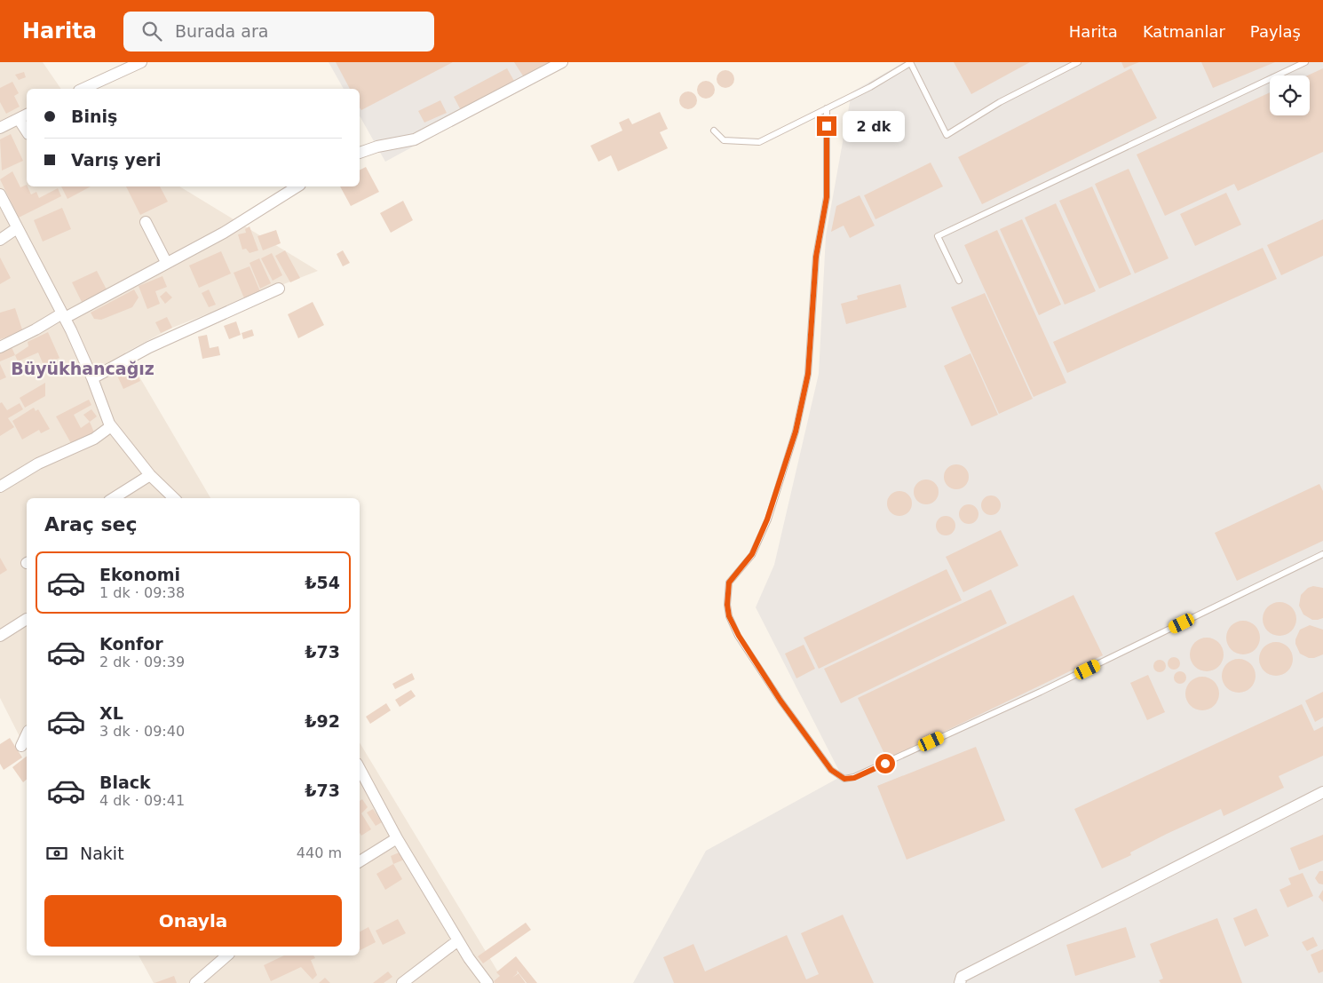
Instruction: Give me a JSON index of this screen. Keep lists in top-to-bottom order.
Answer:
{
  "districts": ["Büyükhancağız"],
  "page": {
    "header": "Harita",
    "search": "Burada ara",
    "nav": ["Harita", "Katmanlar", "Paylaş"],
    "banner": ["Biniş", "Varış yeri"],
    "bubble": "2 dk",
    "heading": "Araç seç",
    "list": [
      {
        "name": "Ekonomi",
        "note": "1 dk · 09:38",
        "value": "₺54"
      },
      {
        "name": "Konfor",
        "note": "2 dk · 09:39",
        "value": "₺73"
      },
      {
        "name": "XL",
        "note": "3 dk · 09:40",
        "value": "₺92"
      },
      {
        "name": "Black",
        "note": "4 dk · 09:41",
        "value": "₺73"
      }
    ],
    "pay": ["Nakit", "440 m"],
    "buttons": "Onayla"
  }
}
